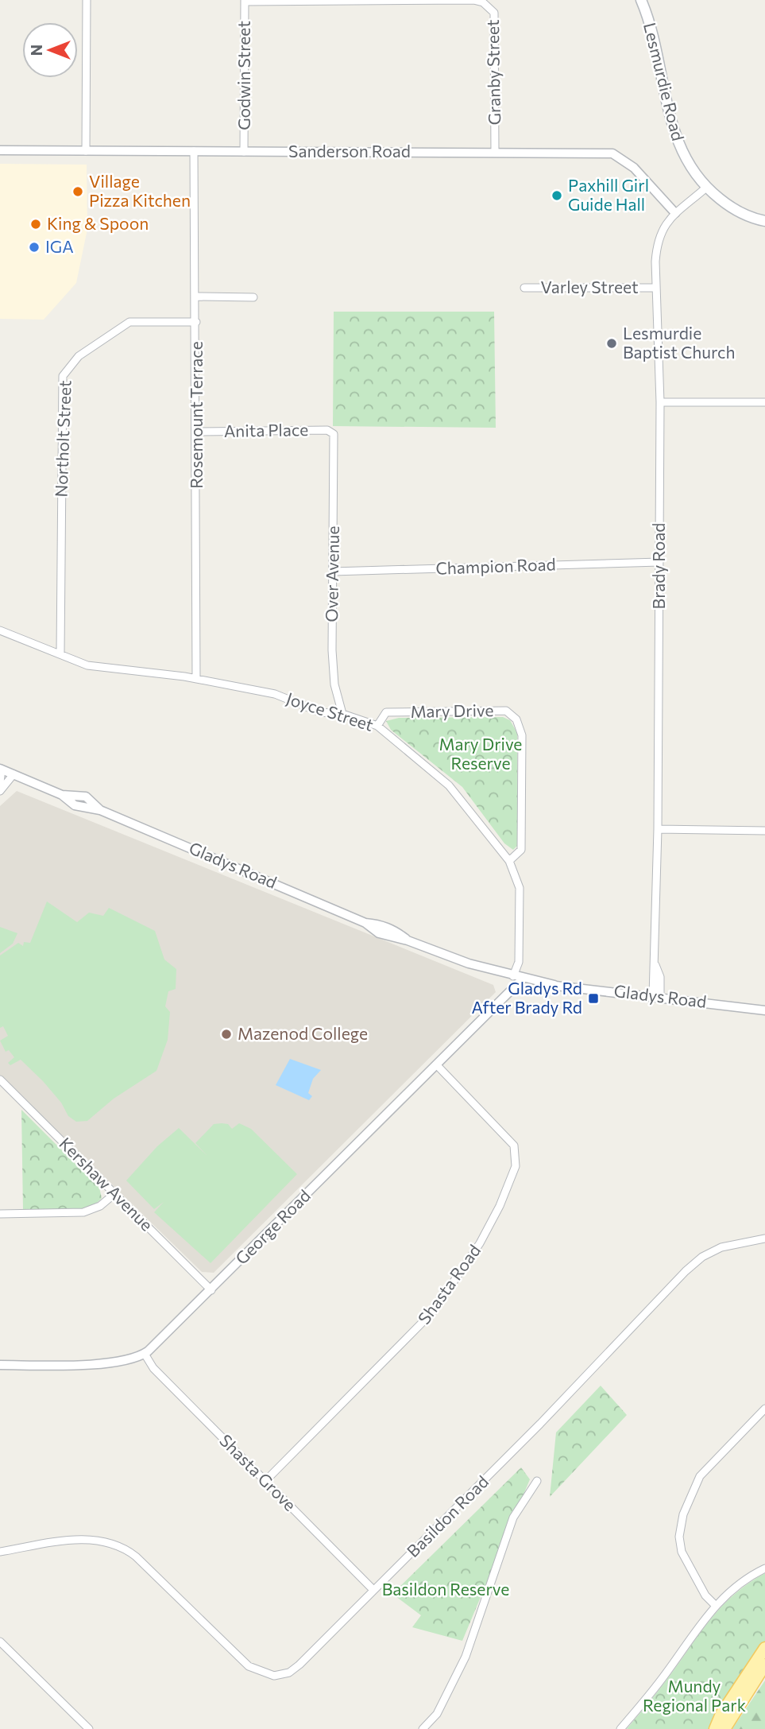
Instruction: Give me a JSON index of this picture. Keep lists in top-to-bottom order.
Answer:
{
  "streets": {
    "main road": ["Lesmurdie Road"],
    "street": [
      "Granby Street",
      "Godwin Street",
      "Sanderson Road",
      "Varley Street",
      "Rosemount Terrace",
      "Anita Place",
      "Northolt Street",
      "Brady Road",
      "Champion Road",
      "Over Avenue",
      "Mary Drive",
      "Joyce Street",
      "Gladys Road",
      "Kershaw Avenue",
      "George Road",
      "Shasta Road",
      "Shasta Grove",
      "Basildon Road"
    ]
  },
  "crossings": [
    ["Granby Street", "Godwin Street"],
    ["Granby Street", "Sanderson Road"],
    ["Godwin Street", "Sanderson Road"],
    ["Lesmurdie Road", "Brady Road"],
    ["Sanderson Road", "Rosemount Terrace"],
    ["Sanderson Road", "Brady Road"],
    ["Varley Street", "Brady Road"],
    ["Rosemount Terrace", "Anita Place"],
    ["Rosemount Terrace", "Northolt Street"],
    ["Rosemount Terrace", "Joyce Street"],
    ["Anita Place", "Over Avenue"],
    ["Northolt Street", "Joyce Street"],
    ["Brady Road", "Champion Road"],
    ["Brady Road", "Gladys Road"],
    ["Champion Road", "Over Avenue"],
    ["Over Avenue", "Joyce Street"],
    ["Mary Drive", "Joyce Street"],
    ["Joyce Street", "Gladys Road"],
    ["Joyce Street", "George Road"],
    ["Gladys Road", "George Road"],
    ["Kershaw Avenue", "George Road"],
    ["George Road", "Shasta Road"],
    ["George Road", "Shasta Grove"],
    ["Shasta Road", "Shasta Grove"],
    ["Shasta Grove", "Basildon Road"]
  ],
  "parks": ["Mary Drive Reserve", "Basildon Reserve", "Mundy Regional Park"],
  "places": {
    "other": [
      "Village Pizza Kitchen",
      "Paxhill Girl Guide Hall",
      "King & Spoon",
      "IGA",
      "Lesmurdie Baptist Church",
      "Mazenod College"
    ],
    "transit": ["Gladys Rd After Brady Rd"]
  },
  "north": "left"
}
